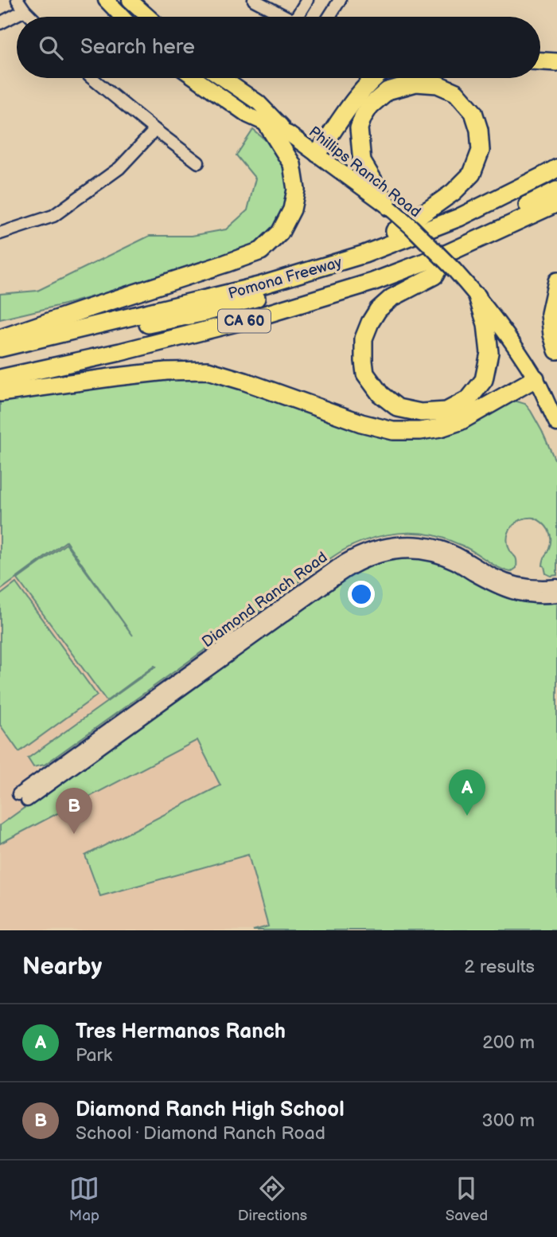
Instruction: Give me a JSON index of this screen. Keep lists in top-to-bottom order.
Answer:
{
  "streets": {
    "highway": ["Pomona Freeway", "CA 60"],
    "main road": ["Phillips Ranch Road"],
    "street": ["Diamond Ranch Road"]
  },
  "page": {
    "search": "Search here",
    "pins": ["A", "B"],
    "heading": ["Nearby", "2 results"],
    "list": [
      {
        "mark": "A",
        "name": "Tres Hermanos Ranch",
        "note": "Park",
        "value": "200 m"
      },
      {
        "mark": "B",
        "name": "Diamond Ranch High School",
        "note": "School · Diamond Ranch Road",
        "value": "300 m"
      }
    ],
    "nav": ["Map", "Directions", "Saved"]
  }
}
